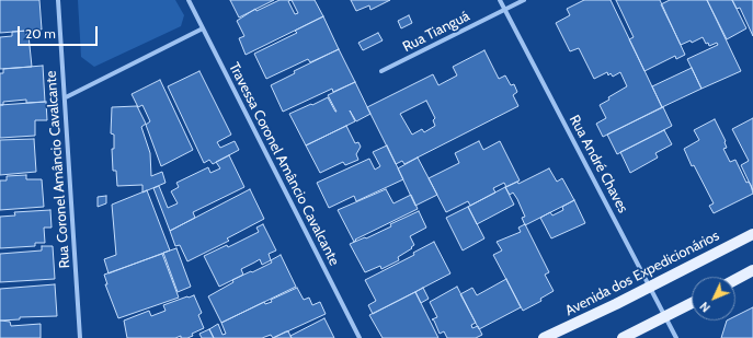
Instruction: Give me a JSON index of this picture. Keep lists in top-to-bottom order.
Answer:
{
  "streets": {
    "main road": ["Avenida dos Expedicionários"],
    "street": [
      "Rua Tianguá",
      "Travessa Coronel Amâncio Cavalcante",
      "Rua André Chaves",
      "Rua Coronel Amâncio Cavalcante"
    ]
  },
  "crossings": [
    ["Rua Tianguá", "Rua André Chaves"],
    ["Rua André Chaves", "Avenida dos Expedicionários"]
  ],
  "scale_bar": "20 m",
  "north": "bottom left"
}
